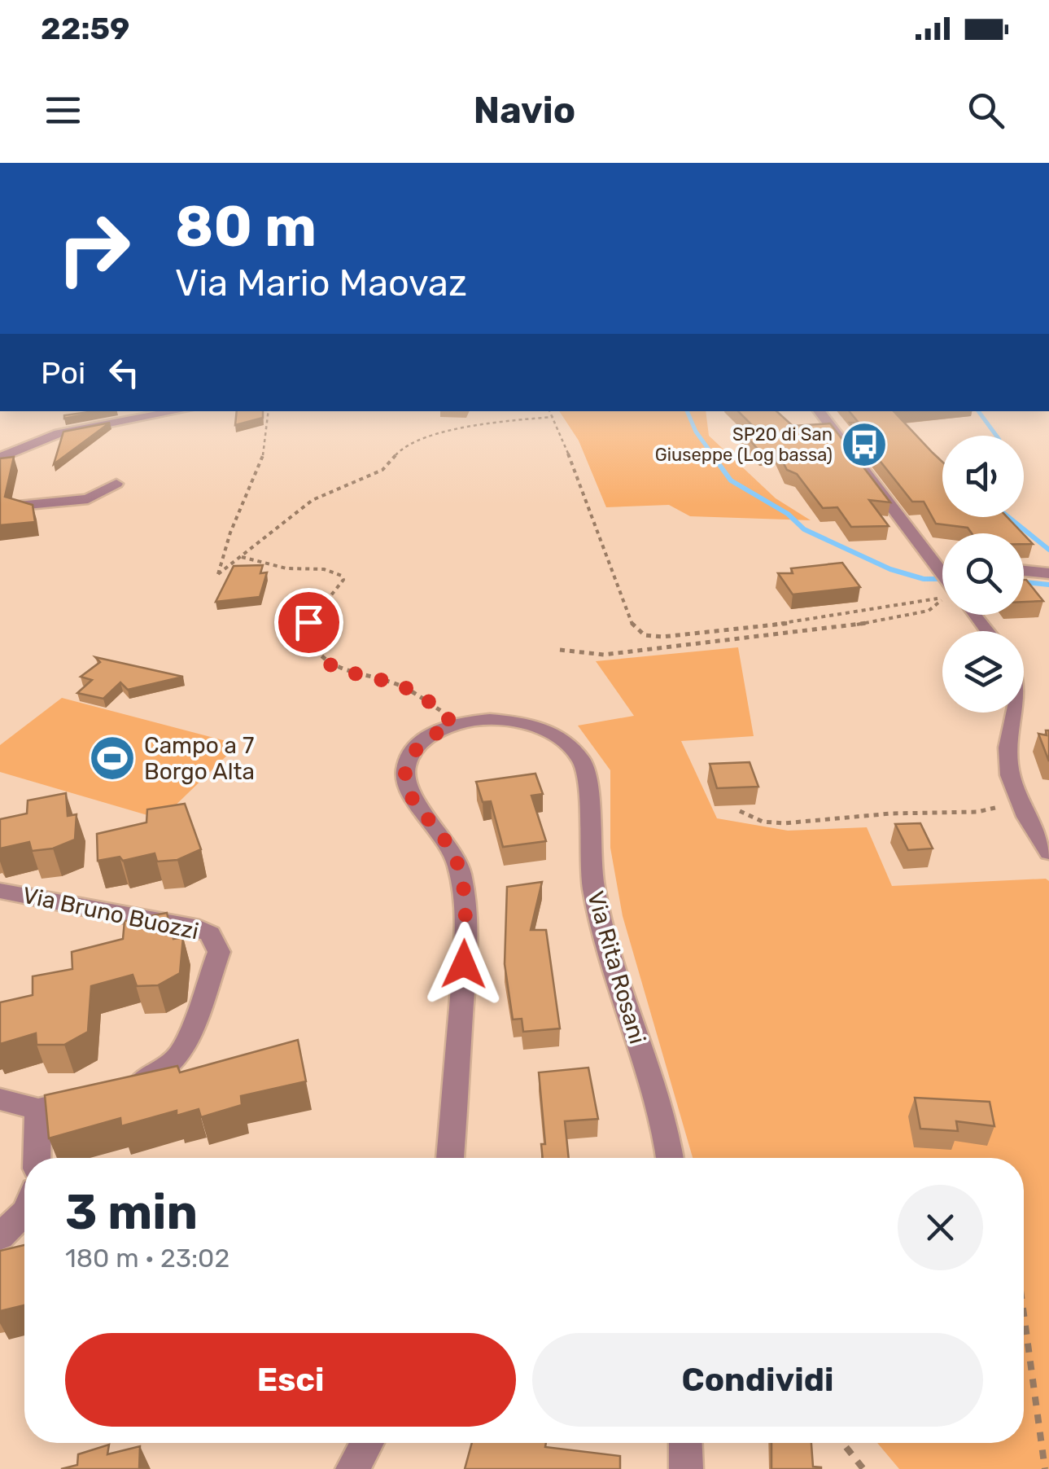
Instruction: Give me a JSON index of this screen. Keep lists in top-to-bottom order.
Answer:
{
  "streets": {
    "street": ["Via Bruno Buozzi", "Via Rita Rosani"]
  },
  "places": {
    "bus stop": ["SP20 di San Giuseppe (Log bassa)"],
    "sports": ["Campo a 7 Borgo Alta"]
  },
  "page": {
    "status": "22:59",
    "header": "Navio",
    "turn": ["80 m", "Via Mario Maovaz"],
    "then": "Poi",
    "heading": ["3 min", "180 m · 23:02"],
    "buttons": ["Esci", "Condividi"]
  }
}
